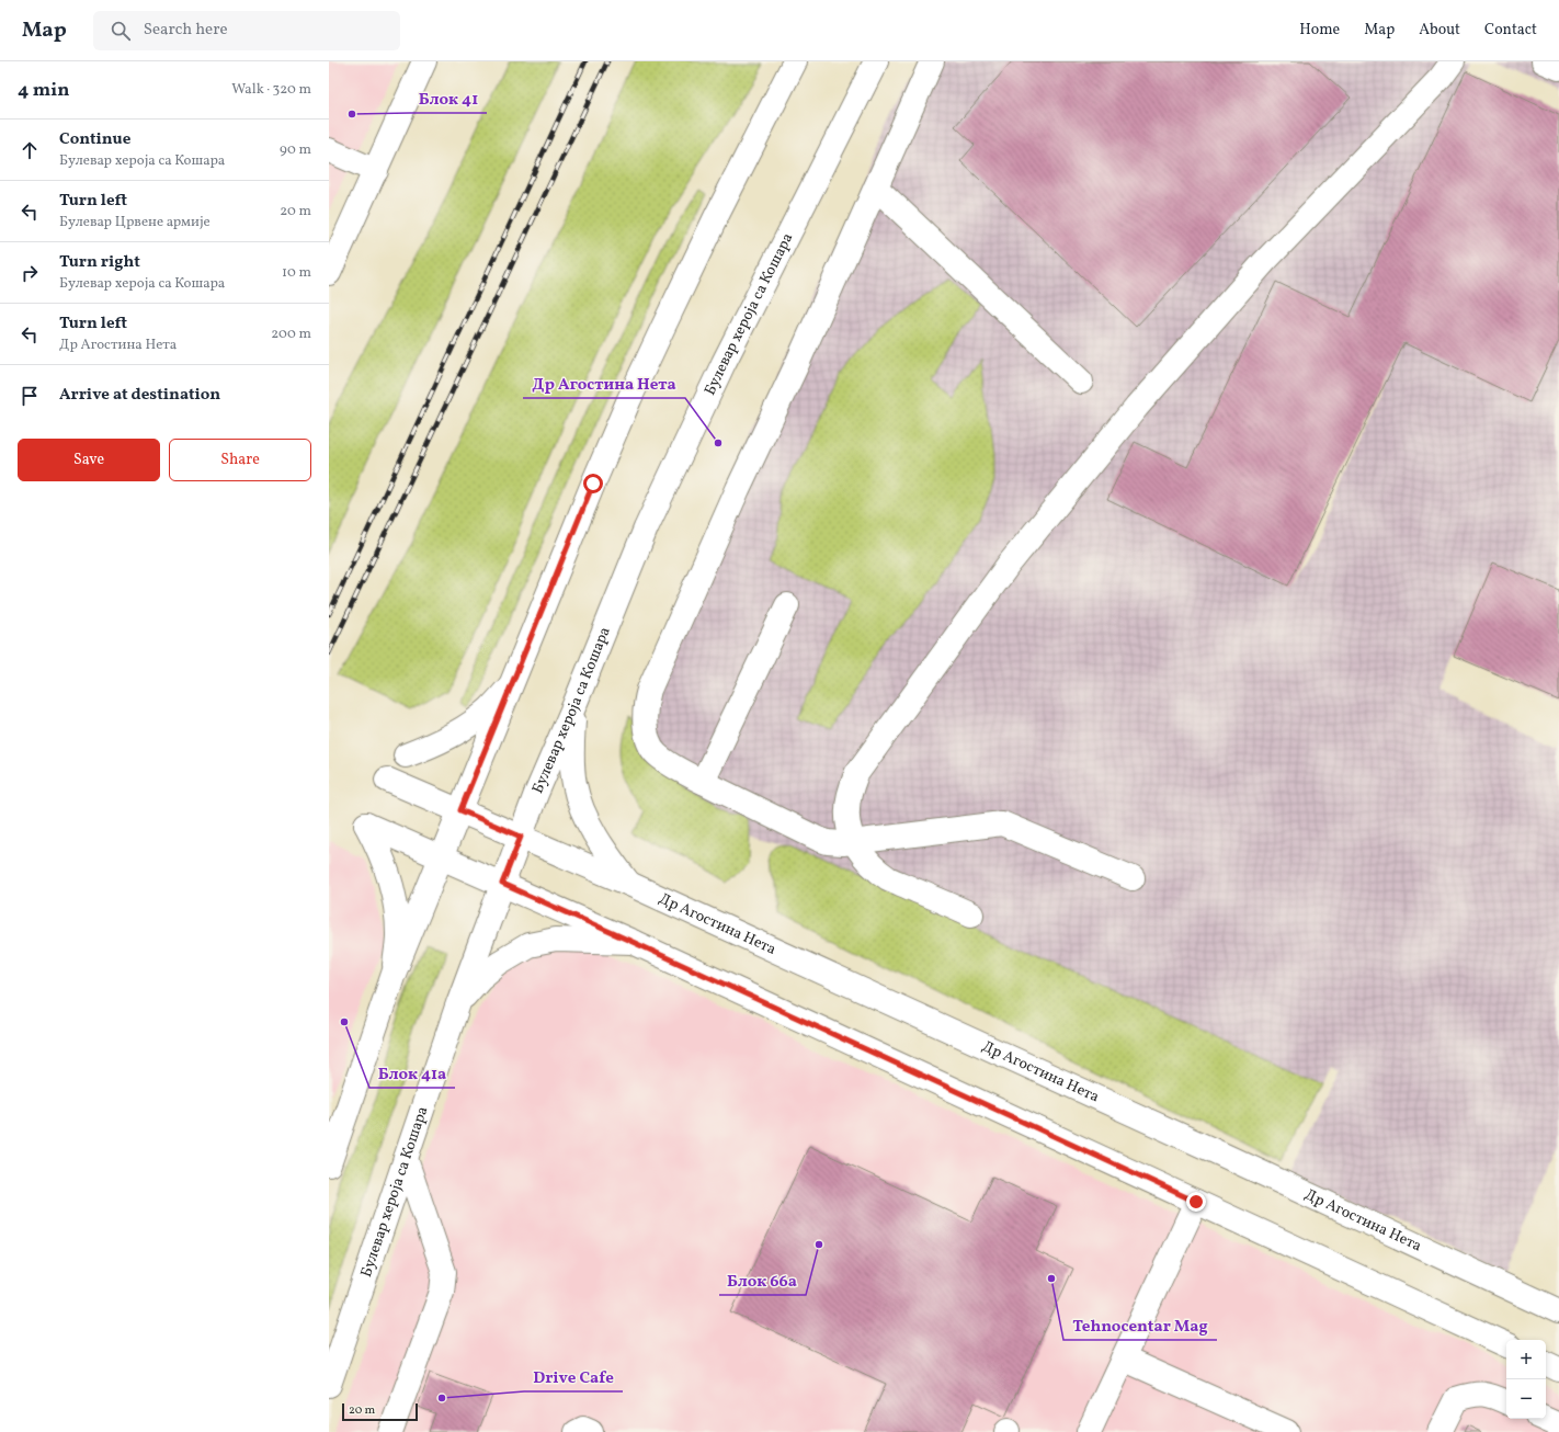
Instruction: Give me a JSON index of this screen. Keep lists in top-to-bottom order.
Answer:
{
  "streets": {
    "street": ["Булевар хероја са Кошара", "Др Агостина Нета"]
  },
  "crossings": [
    ["Булевар хероја са Кошара", "Др Агостина Нета"]
  ],
  "places": [
    "Блок 41",
    "Др Агостина Нета",
    "Блок 41а",
    "Блок 66а",
    "Tehnocentar Mag",
    "Drive Cafe"
  ],
  "scale_bar": "20 m",
  "page": {
    "header": "Map",
    "search": "Search here",
    "nav": [
      "Home",
      "Map",
      "About",
      "Contact"
    ],
    "heading": ["4 min", "Walk · 320 m"],
    "list": [
      ["Continue", "Булевар хероја са Кошара", "90 m"],
      ["Turn left", "Булевар Црвене армије", "20 m"],
      ["Turn right", "Булевар хероја са Кошара", "10 m"],
      ["Turn left", "Др Агостина Нета", "200 m"],
      "Arrive at destination"
    ],
    "buttons": ["Save", "Share"],
    "map_buttons": ["+", "−"],
    "scale": "20 m"
  }
}
